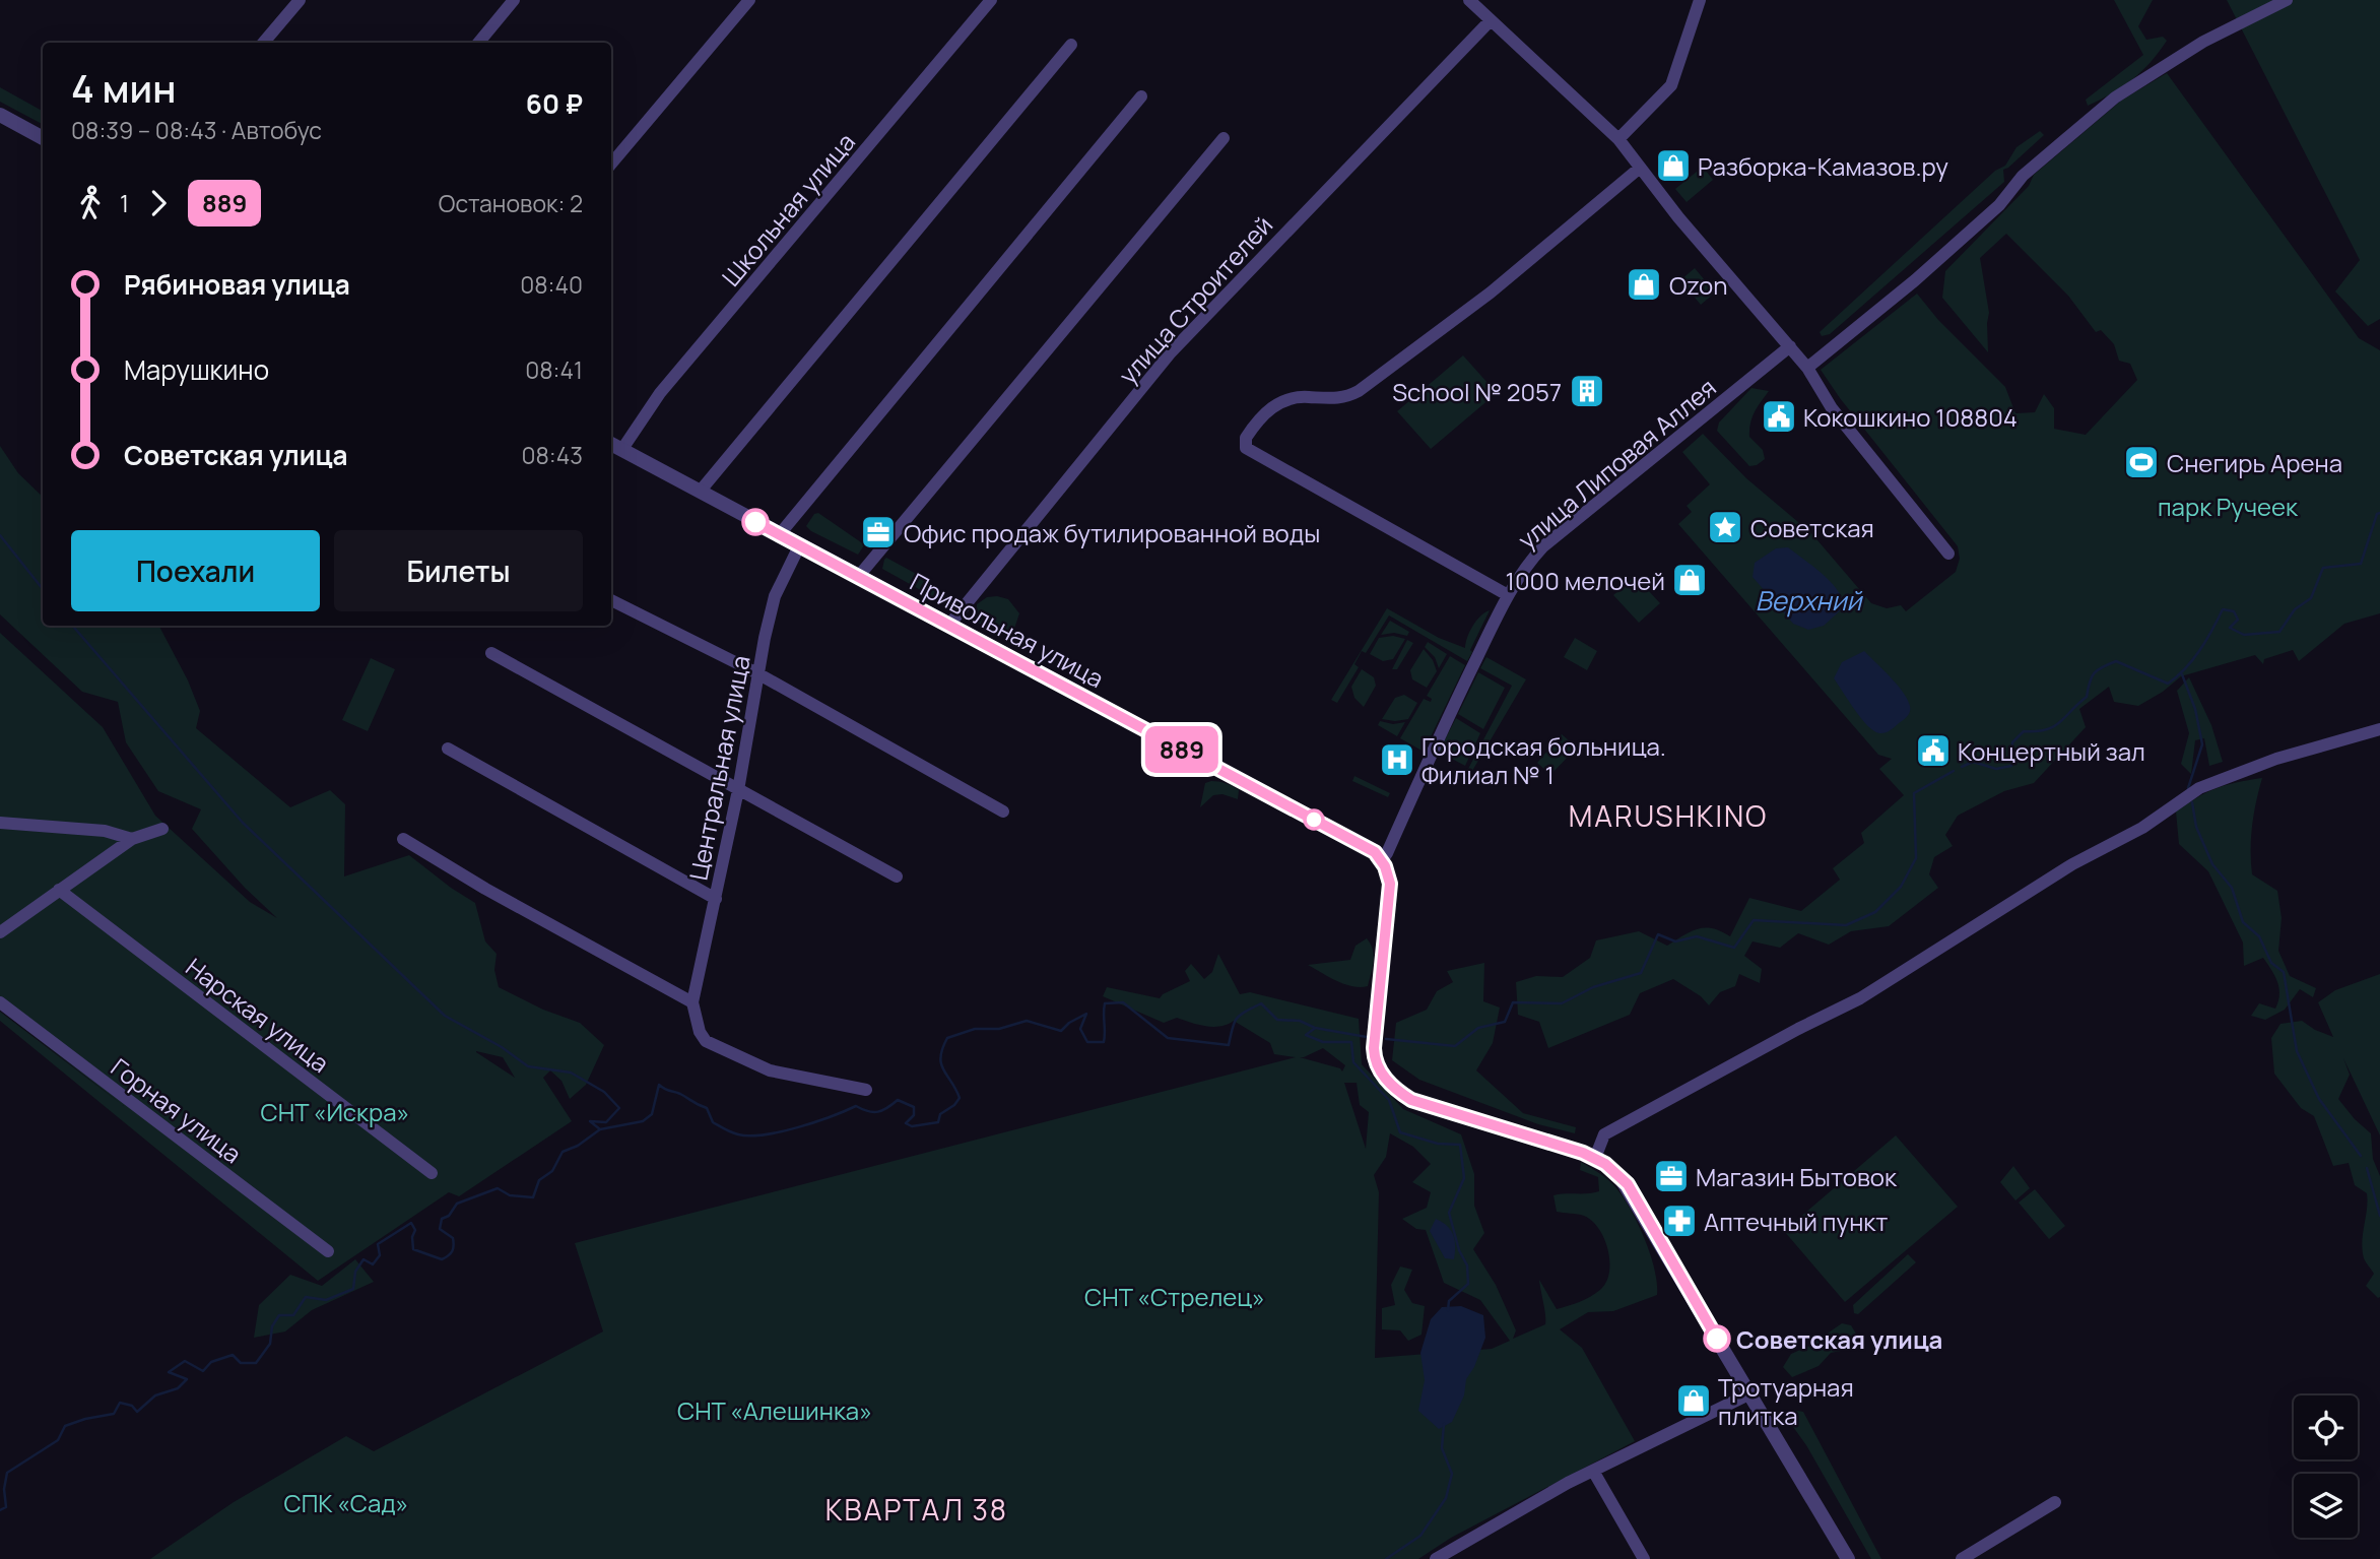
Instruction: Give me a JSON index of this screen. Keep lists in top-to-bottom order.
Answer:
{
  "streets": {
    "street": [
      "Школьная улица",
      "улица Строителей",
      "улица Липовая Аллея",
      "Привольная улица",
      "Центральная улица",
      "Нарская улица",
      "Горная улица"
    ]
  },
  "crossings": [
    ["Школьная улица", "Привольная улица"],
    ["улица Строителей", "Привольная улица"],
    ["улица Липовая Аллея", "Привольная улица"],
    ["Привольная улица", "Центральная улица"]
  ],
  "districts": ["MARUSHKINO", "КВАРТАЛ 38"],
  "water": ["Верхний"],
  "parks": [
    "парк Ручеек",
    "СНТ «Искра»",
    "СНТ «Стрелец»",
    "СНТ «Алешинка»",
    "СПК «Сад»"
  ],
  "places": {
    "shop": [
      "Разборка-Камазов.ру",
      "Ozon",
      "1000 мелочей",
      "Тротуарная плитка"
    ],
    "building": ["School № 2057"],
    "public building": ["Кокошкино 108804", "Концертный зал"],
    "sports": ["Снегирь Арена"],
    "place": ["Советская"],
    "office": ["Офис продаж бутилированной воды", "Магазин Бытовок"],
    "hospital": ["Городская больница. Филиал № 1"],
    "pharmacy": ["Аптечный пункт"],
    "other": ["Советская улица"]
  },
  "lines": ["bus line 889"],
  "page": {
    "on_map": "889",
    "heading": ["4 мин", "08:39 – 08:43 · Автобус", "60 ₽"],
    "legs": ["1", "889", "Остановок: 2"],
    "list": [
      {
        "name": "Рябиновая улица",
        "value": "08:40"
      },
      {
        "name": "Марушкино",
        "value": "08:41"
      },
      {
        "name": "Советская улица",
        "value": "08:43"
      }
    ],
    "buttons": ["Поехали", "Билеты"]
  }
}
